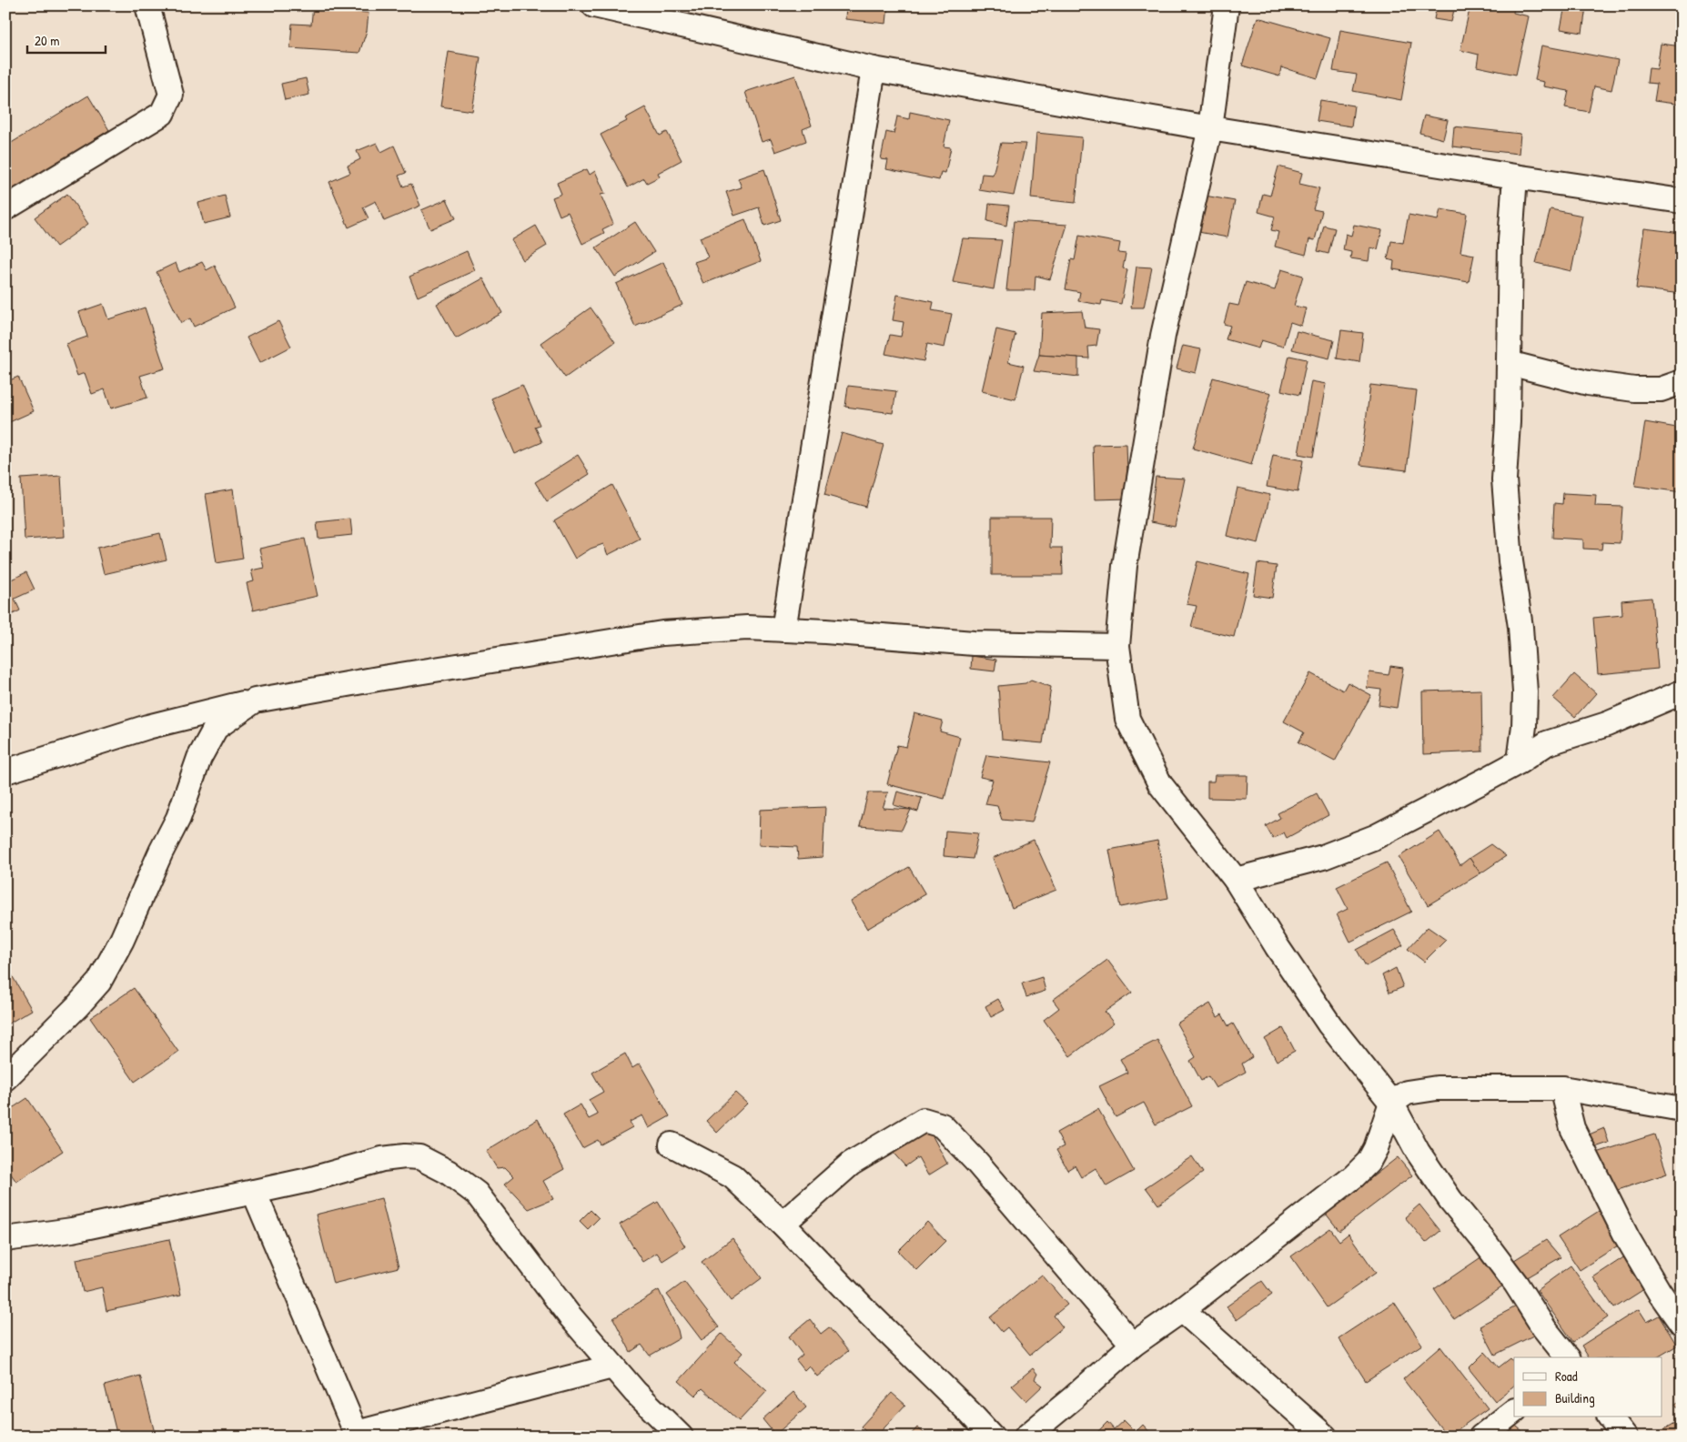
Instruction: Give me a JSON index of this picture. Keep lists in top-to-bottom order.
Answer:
{
  "legend": ["Road", "Building"],
  "scale_bar": "20 m"
}
